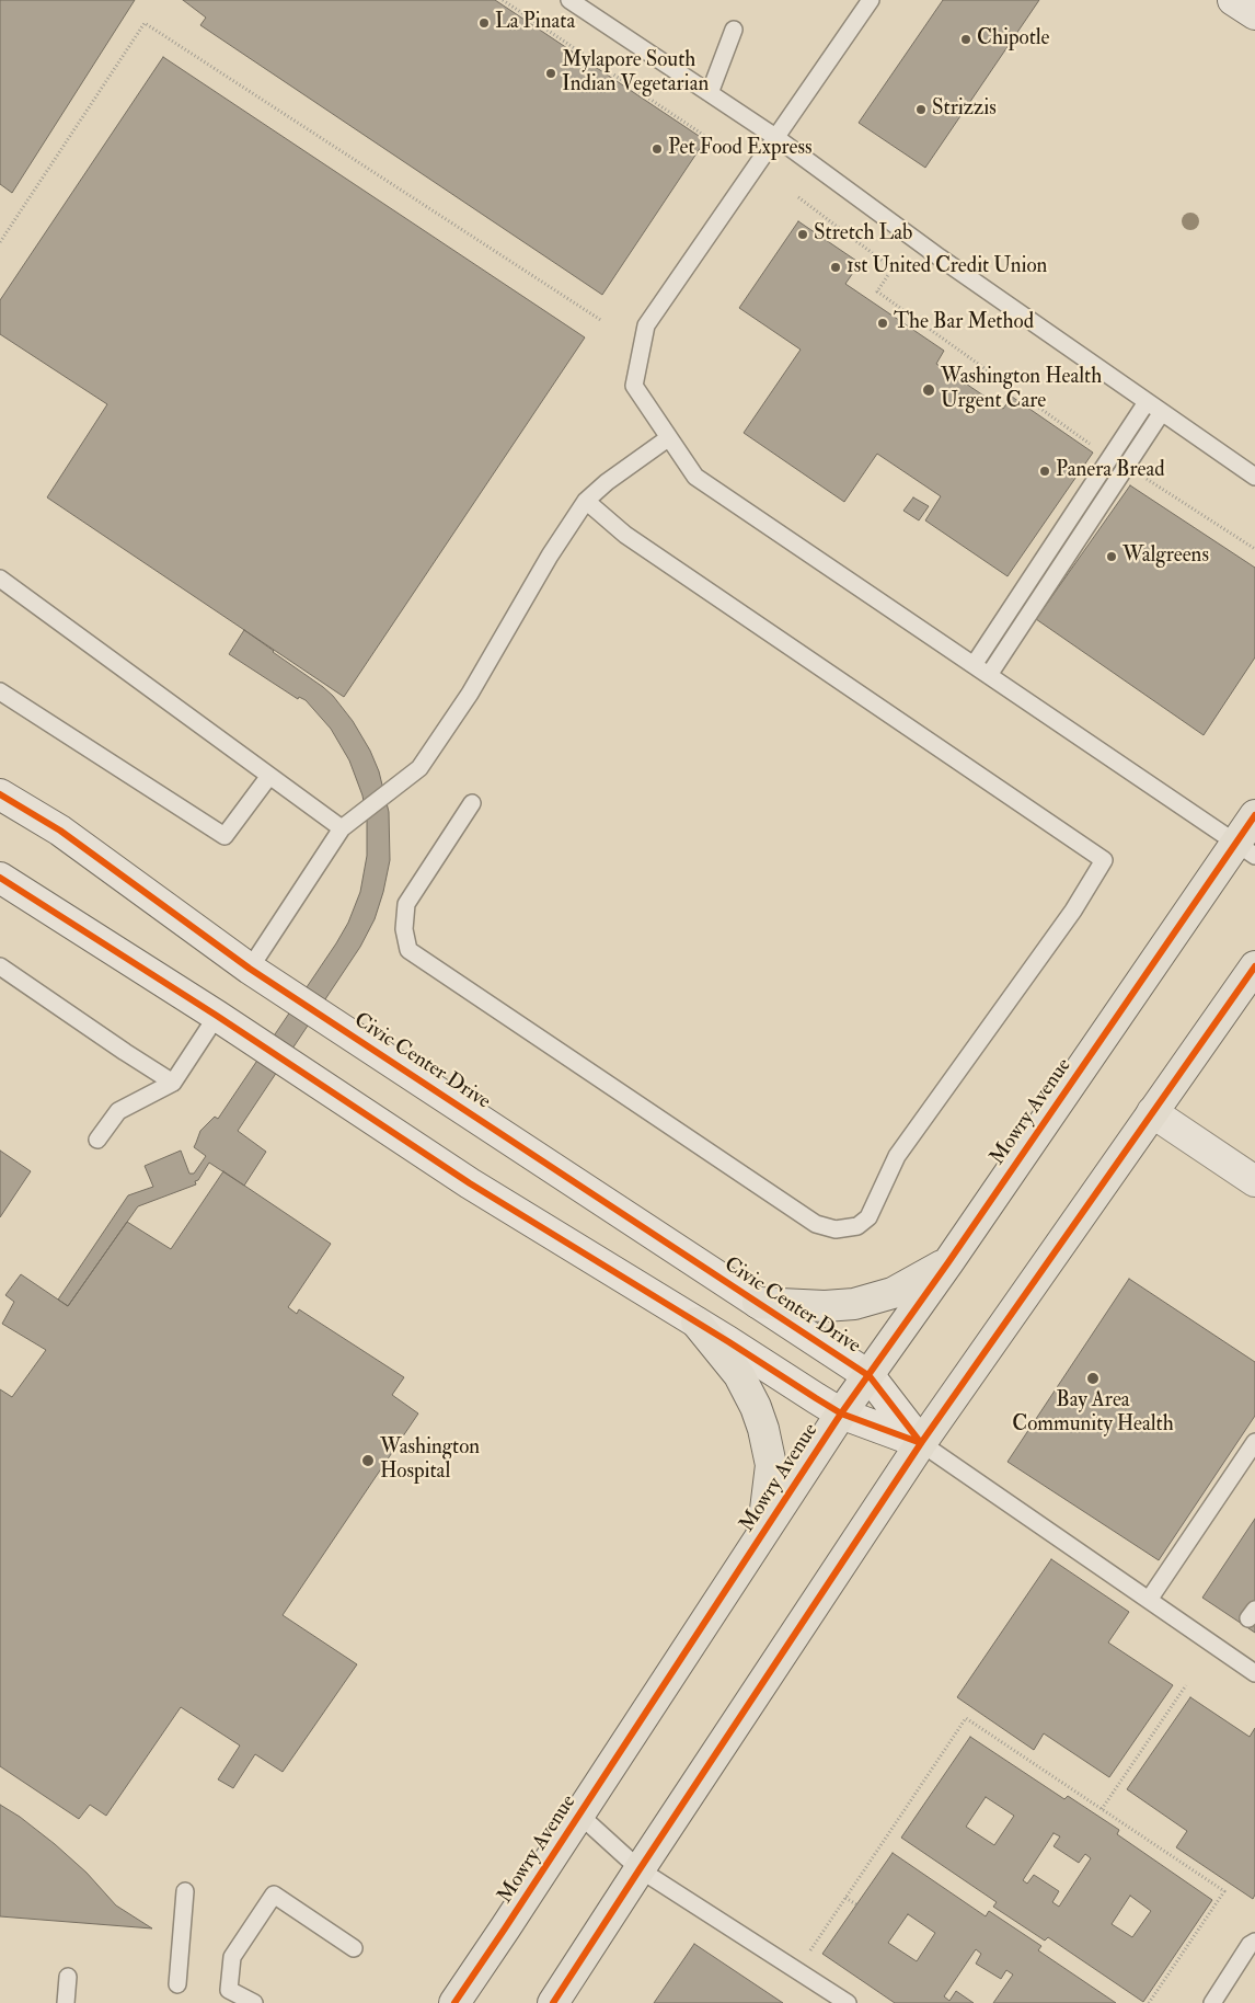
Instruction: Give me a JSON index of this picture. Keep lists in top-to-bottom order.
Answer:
{
  "streets": {
    "main road": ["Civic Center Drive", "Mowry Avenue"]
  },
  "crossings": [
    ["Civic Center Drive", "Mowry Avenue"]
  ],
  "places": [
    "La Pinata",
    "Chipotle",
    "Mylapore South Indian Vegetarian",
    "Strizzis",
    "Pet Food Express",
    "Stretch Lab",
    "1st United Credit Union",
    "The Bar Method",
    "Washington Health Urgent Care",
    "Panera Bread",
    "Walgreens",
    "Bay Area Community Health",
    "Washington Hospital"
  ]
}
